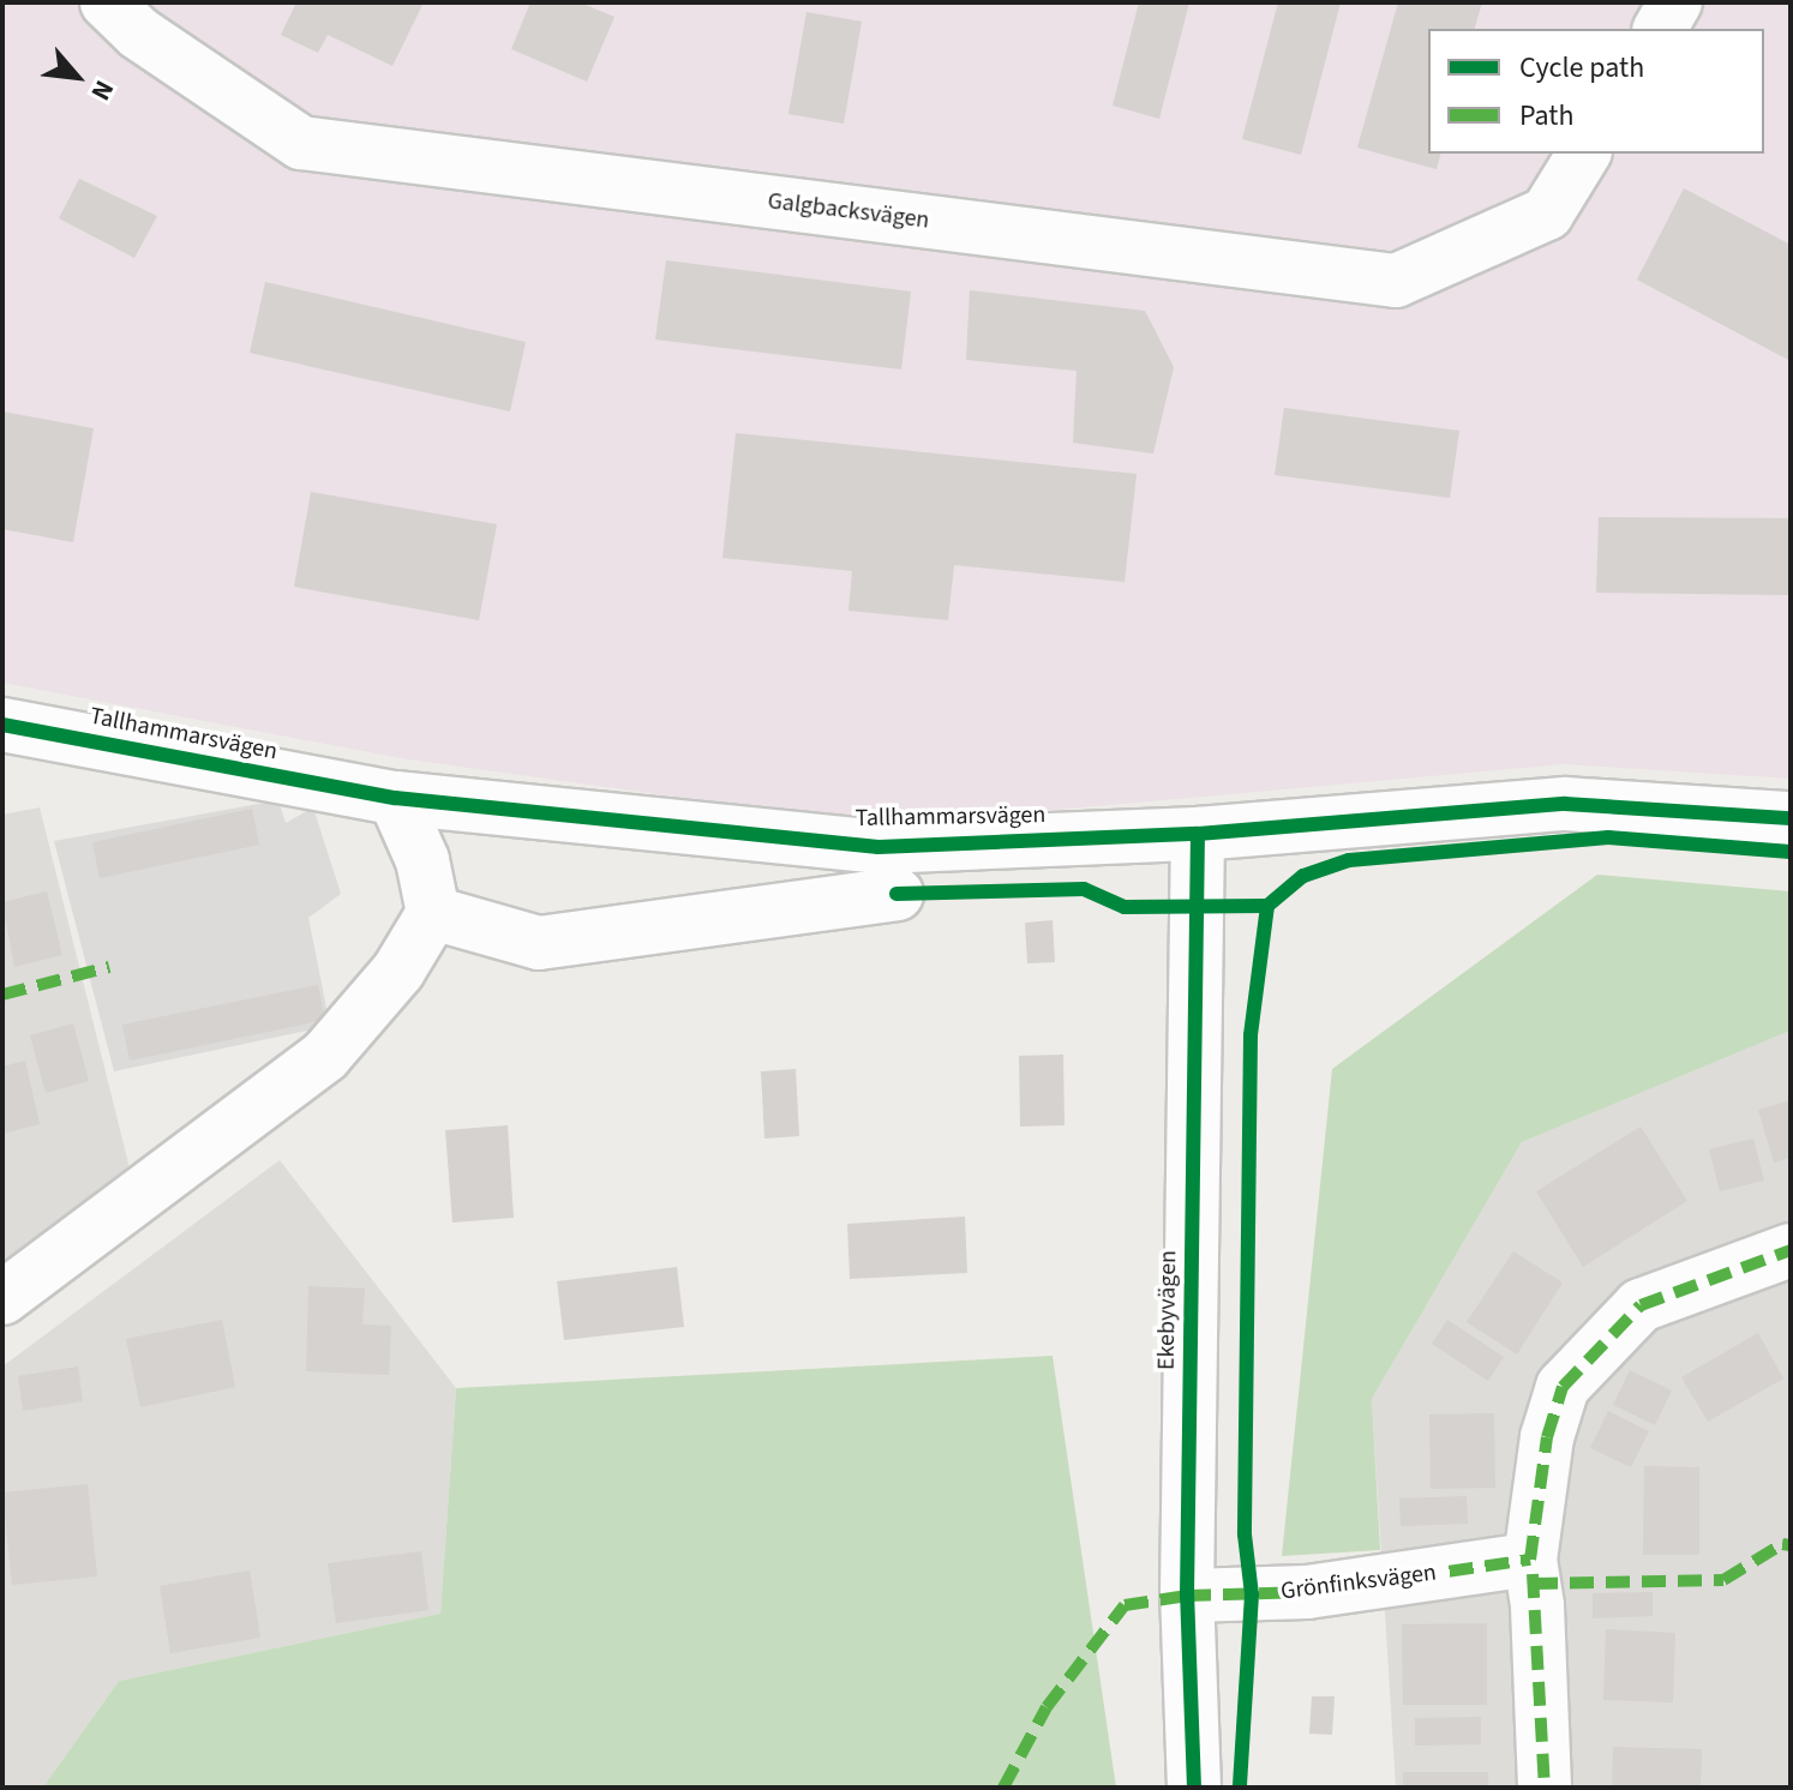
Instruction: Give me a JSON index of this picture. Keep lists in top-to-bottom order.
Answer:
{
  "streets": {
    "street": [
      "Galgbacksvägen",
      "Tallhammarsvägen",
      "Ekebyvägen",
      "Grönfinksvägen"
    ]
  },
  "crossings": [
    ["Tallhammarsvägen", "Ekebyvägen"],
    ["Ekebyvägen", "Grönfinksvägen"]
  ],
  "legend": ["Cycle path", "Path"],
  "north": "bottom right"
}
